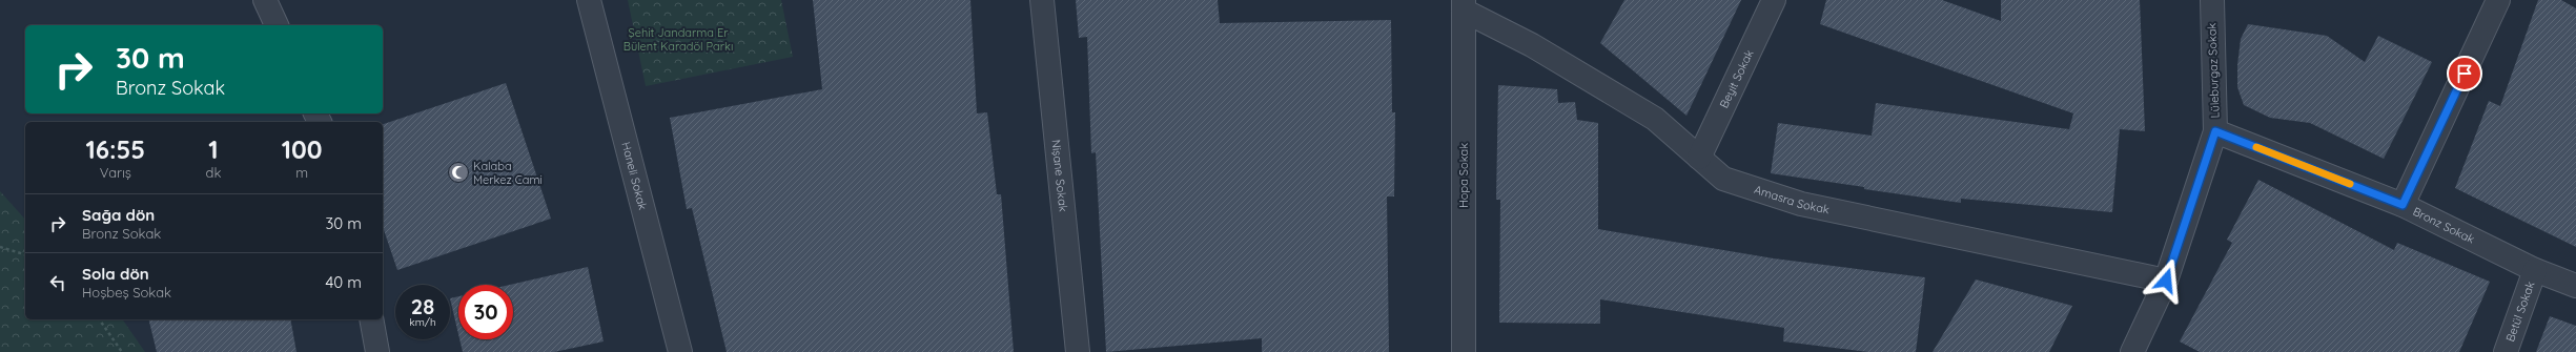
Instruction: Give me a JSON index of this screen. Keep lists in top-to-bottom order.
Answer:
{
  "streets": {
    "street": [
      "Lüleburgaz Sokak",
      "Beyit Sokak",
      "Hopa Sokak",
      "Haneli Sokak",
      "Nişane Sokak",
      "Amasra Sokak",
      "Bronz Sokak",
      "Betül Sokak"
    ]
  },
  "crossings": [
    ["Lüleburgaz Sokak", "Amasra Sokak"],
    ["Lüleburgaz Sokak", "Bronz Sokak"],
    ["Beyit Sokak", "Amasra Sokak"],
    ["Hopa Sokak", "Amasra Sokak"],
    ["Bronz Sokak", "Betül Sokak"]
  ],
  "parks": ["Şehit Jandarma Er Bülent Karadöl Parkı"],
  "places": {
    "mosque": ["Kalaba Merkez Cami"]
  },
  "page": {
    "turn": ["30 m", "Bronz Sokak"],
    "eta": [
      "16:55",
      "Varış",
      "1",
      "dk",
      "100",
      "m"
    ],
    "list": [
      {
        "name": "Sağa dön",
        "note": "Bronz Sokak",
        "value": "30 m"
      },
      {
        "name": "Sola dön",
        "note": "Hoşbeş Sokak",
        "value": "40 m"
      }
    ],
    "speed": "28 km/h",
    "limit": "30"
  }
}
